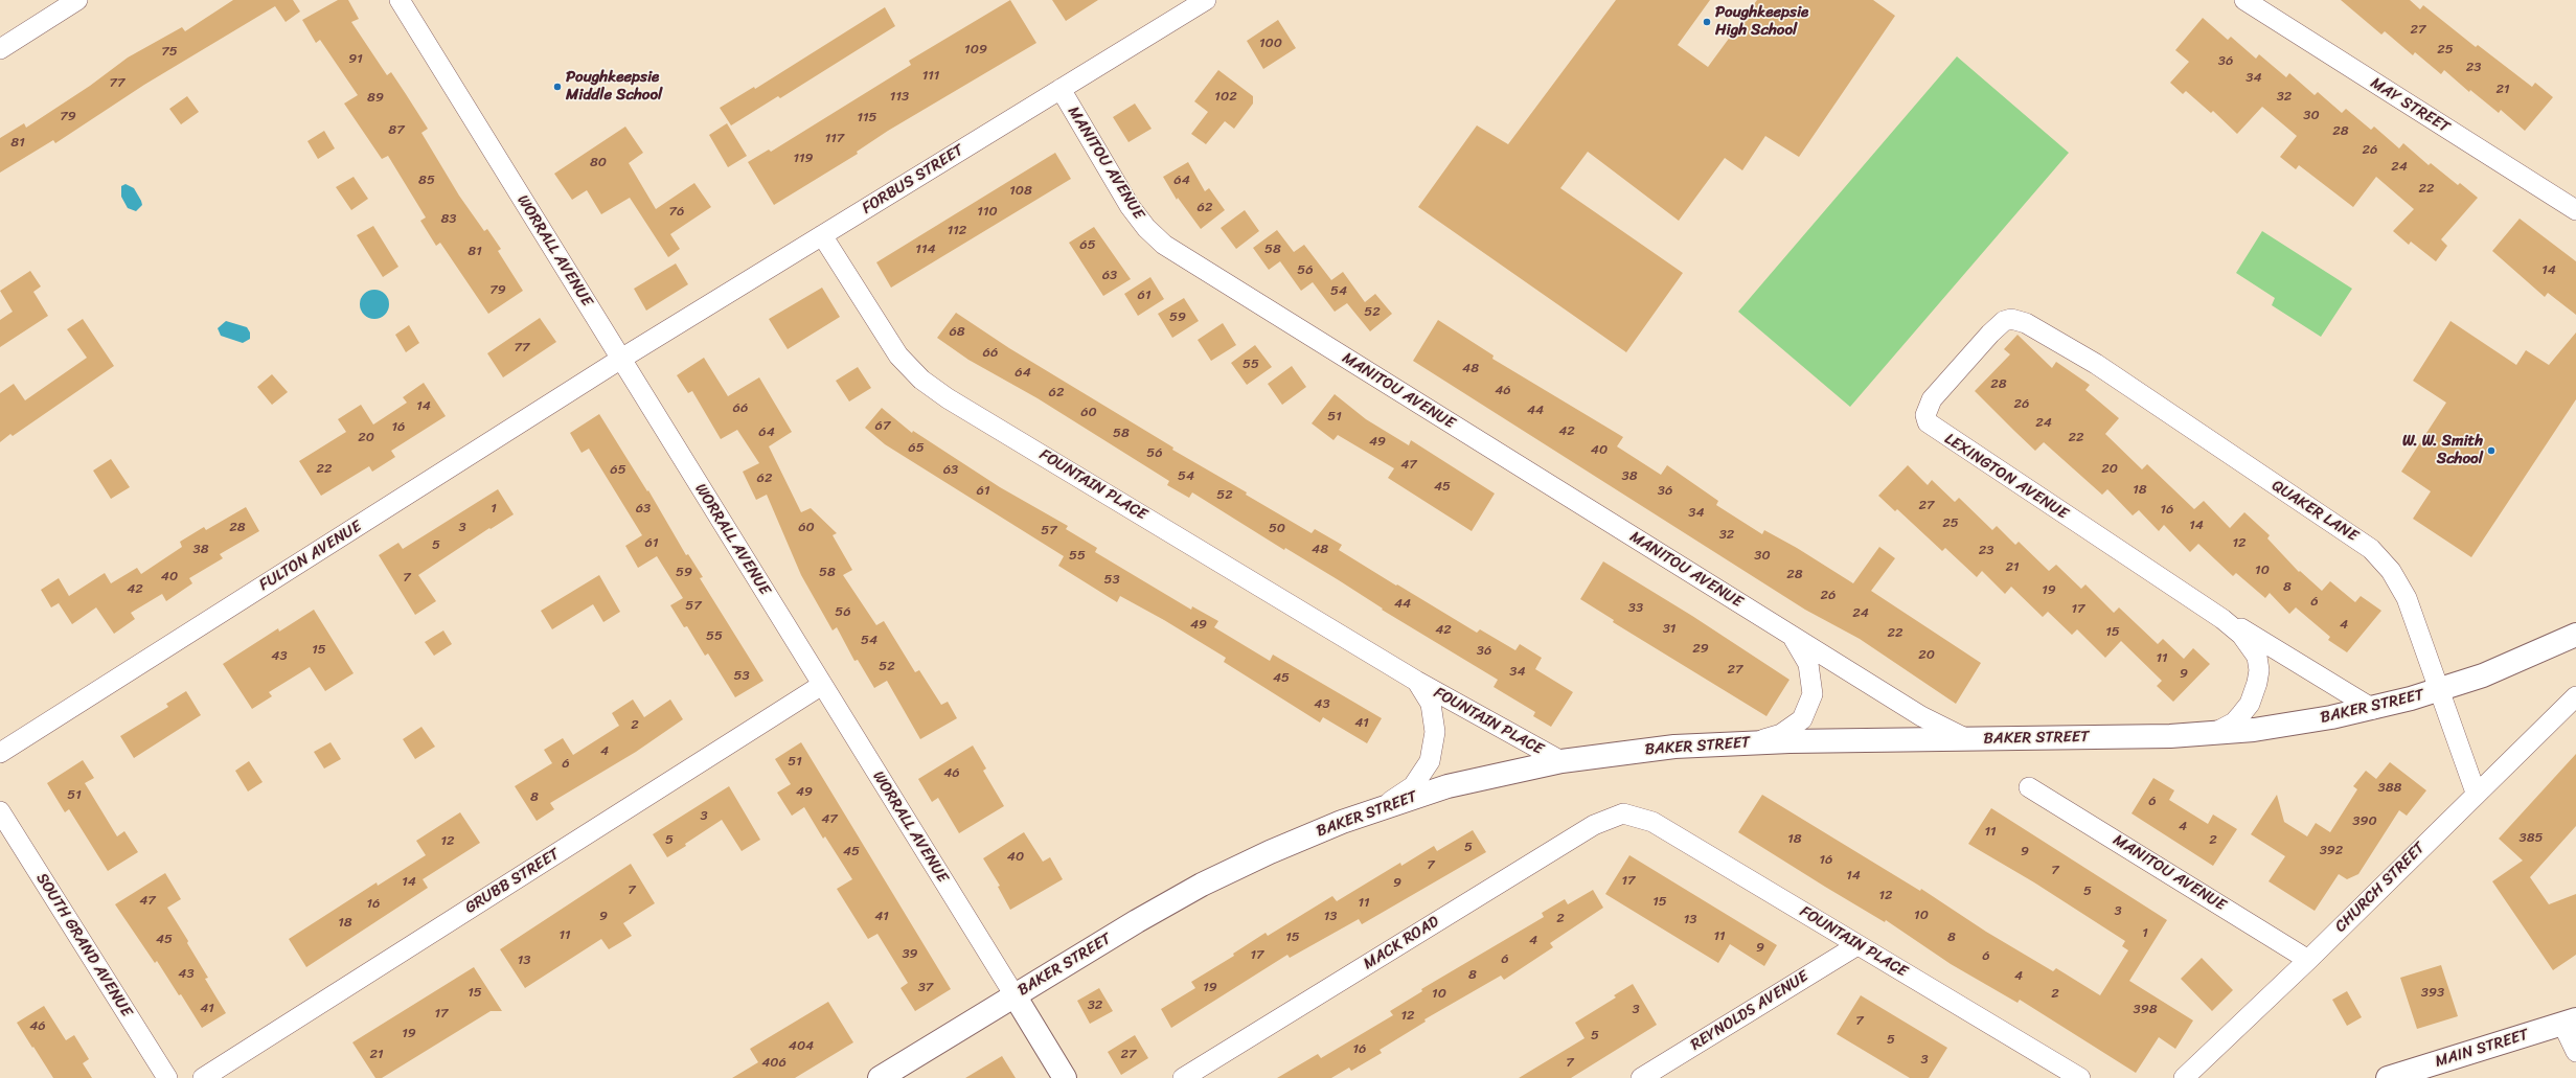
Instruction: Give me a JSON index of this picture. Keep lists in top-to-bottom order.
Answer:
{
  "streets": {
    "main road": ["WORRALL AVENUE", "BAKER STREET", "MAIN STREET"],
    "street": [
      "MAY STREET",
      "MANITOU AVENUE",
      "FORBUS STREET",
      "LEXINGTON AVENUE",
      "FOUNTAIN PLACE",
      "QUAKER LANE",
      "FULTON AVENUE",
      "GRUBB STREET",
      "CHURCH STREET",
      "MACK ROAD",
      "SOUTH GRAND AVENUE",
      "REYNOLDS AVENUE"
    ]
  },
  "crossings": [
    ["MANITOU AVENUE", "FORBUS STREET"],
    ["MANITOU AVENUE", "BAKER STREET"],
    ["MANITOU AVENUE", "CHURCH STREET"],
    ["FORBUS STREET", "WORRALL AVENUE"],
    ["FORBUS STREET", "FOUNTAIN PLACE"],
    ["FORBUS STREET", "FULTON AVENUE"],
    ["WORRALL AVENUE", "FULTON AVENUE"],
    ["WORRALL AVENUE", "BAKER STREET"],
    ["WORRALL AVENUE", "GRUBB STREET"],
    ["LEXINGTON AVENUE", "QUAKER LANE"],
    ["LEXINGTON AVENUE", "BAKER STREET"],
    ["FOUNTAIN PLACE", "BAKER STREET"],
    ["FOUNTAIN PLACE", "MACK ROAD"],
    ["FOUNTAIN PLACE", "REYNOLDS AVENUE"],
    ["QUAKER LANE", "BAKER STREET"],
    ["QUAKER LANE", "CHURCH STREET"]
  ],
  "places": ["Poughkeepsie High School", "Poughkeepsie Middle School", "W. W. Smith School"],
  "house_numbers": [
    "27",
    "100",
    "109",
    "25",
    "75",
    "91",
    "36",
    "23",
    "111",
    "34",
    "77",
    "21",
    "113",
    "102",
    "32",
    "89",
    "30",
    "79",
    "115",
    "87",
    "28",
    "117",
    "81",
    "26",
    "119",
    "80",
    "24",
    "85",
    "64",
    "22",
    "108",
    "62",
    "76",
    "110",
    "83",
    "112",
    "65",
    "114",
    "58",
    "81",
    "56",
    "14",
    "63",
    "79",
    "54",
    "61",
    "52",
    "59",
    "68",
    "77",
    "66",
    "55",
    "48",
    "64",
    "28",
    "46",
    "62",
    "26",
    "14",
    "66",
    "44",
    "60",
    "51",
    "24",
    "67",
    "16",
    "42",
    "64",
    "58",
    "20",
    "22",
    "49",
    "65",
    "40",
    "56",
    "47",
    "22",
    "20",
    "65",
    "63",
    "54",
    "38",
    "62",
    "45",
    "18",
    "61",
    "36",
    "52",
    "27",
    "1",
    "63",
    "16",
    "34",
    "25",
    "14",
    "28",
    "3",
    "60",
    "50",
    "57",
    "32",
    "61",
    "12",
    "5",
    "38",
    "48",
    "23",
    "55",
    "30",
    "21",
    "10",
    "59",
    "58",
    "28",
    "40",
    "7",
    "53",
    "8",
    "42",
    "19",
    "26",
    "6",
    "44",
    "57",
    "33",
    "17",
    "56",
    "24",
    "49",
    "4",
    "31",
    "42",
    "15",
    "22",
    "55",
    "54",
    "29",
    "15",
    "36",
    "20",
    "43",
    "11",
    "52",
    "27",
    "34",
    "9",
    "53",
    "45",
    "43",
    "41",
    "2",
    "4",
    "51",
    "6",
    "46",
    "388",
    "49",
    "51",
    "8",
    "6",
    "3",
    "47",
    "390",
    "4",
    "11",
    "385",
    "18",
    "5",
    "2",
    "12",
    "5",
    "392",
    "45",
    "9",
    "40",
    "16",
    "7",
    "7",
    "14",
    "17",
    "14",
    "9",
    "7",
    "5",
    "12",
    "47",
    "15",
    "11",
    "16",
    "3",
    "10",
    "9",
    "41",
    "13",
    "2",
    "13",
    "18",
    "1",
    "11",
    "11",
    "15",
    "8",
    "45",
    "4",
    "9",
    "39",
    "17",
    "6",
    "6",
    "13",
    "43",
    "8",
    "4",
    "37",
    "19",
    "15",
    "393",
    "10",
    "2",
    "32",
    "41",
    "3",
    "398",
    "17",
    "12",
    "7",
    "46",
    "19",
    "5",
    "5",
    "404",
    "16",
    "21",
    "27",
    "3",
    "406",
    "7"
  ]
}
